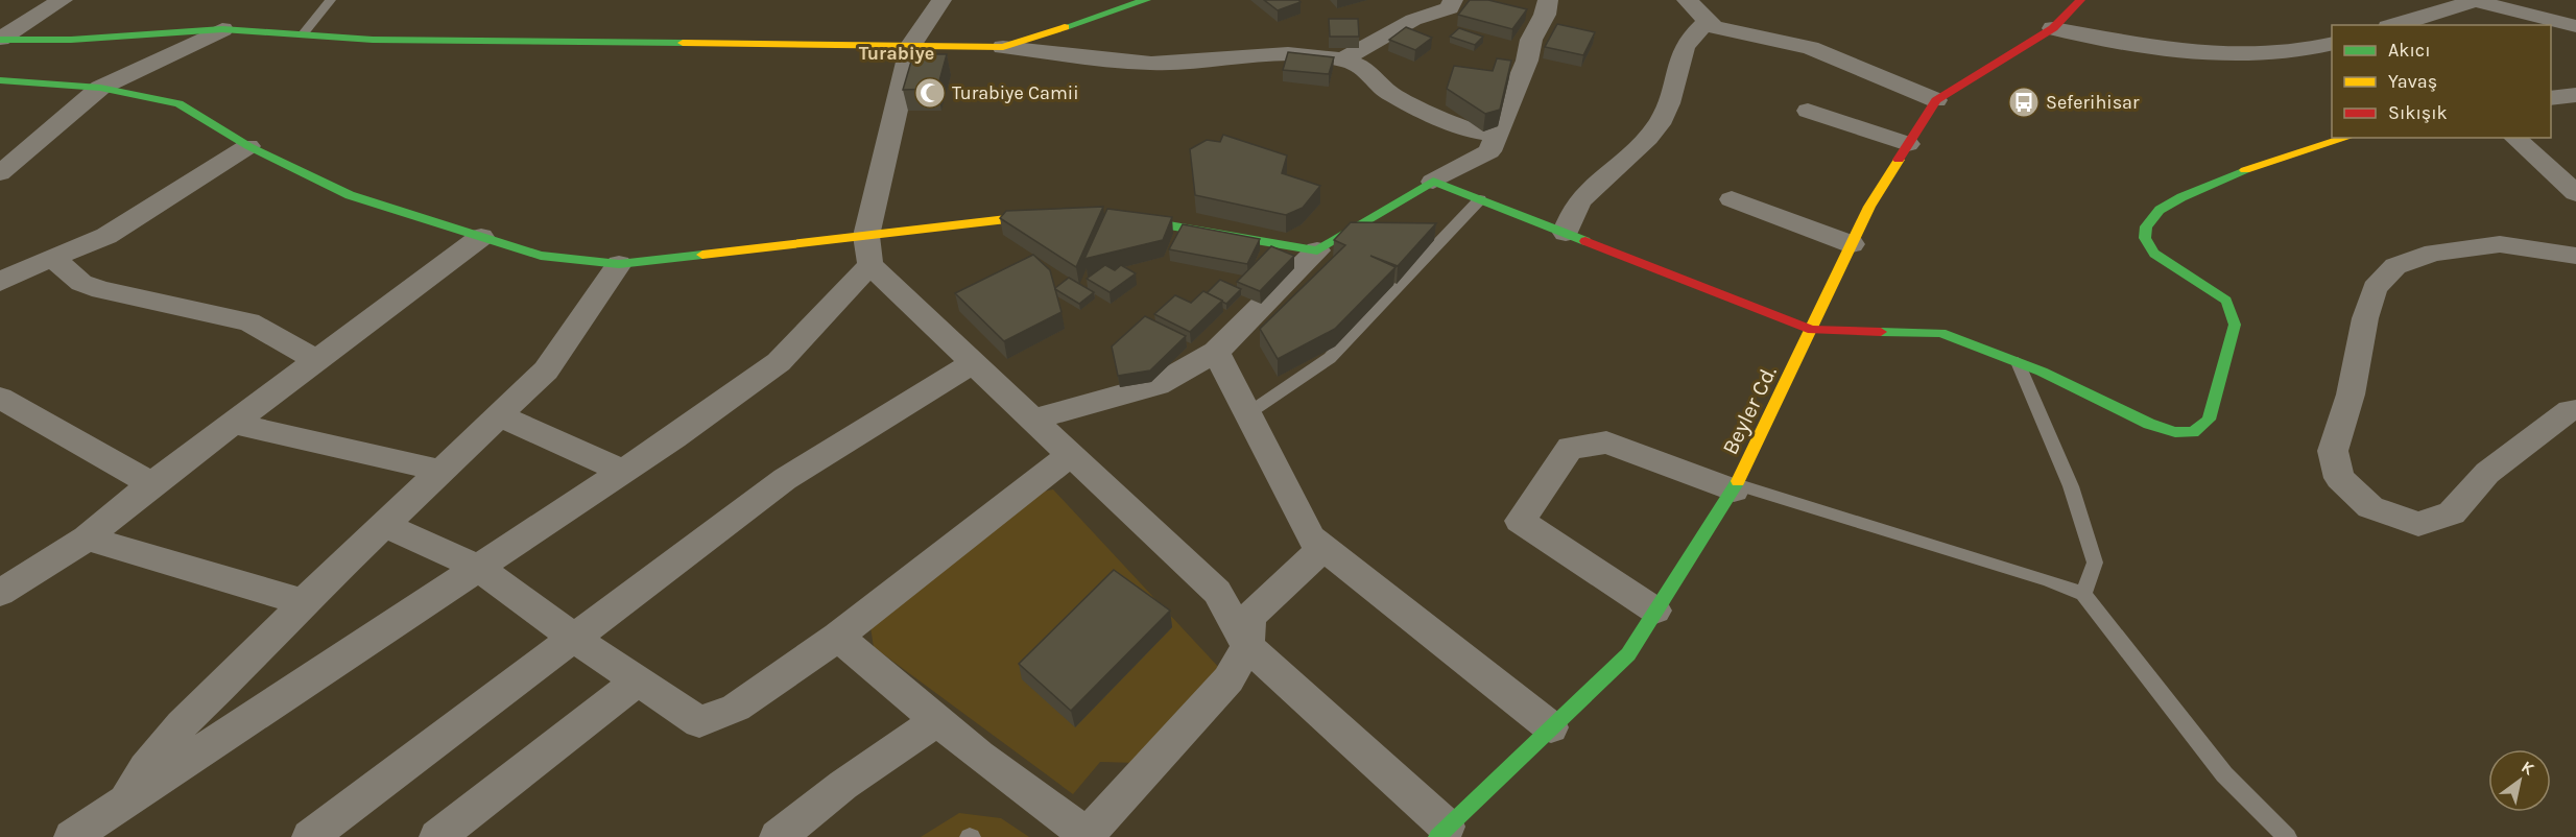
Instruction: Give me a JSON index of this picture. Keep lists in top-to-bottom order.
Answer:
{
  "streets": {
    "street": ["Beyler Cd."]
  },
  "districts": ["Turabiye"],
  "places": {
    "mosque": ["Turabiye Camii"],
    "bus stop": ["Seferihisar"]
  },
  "legend": ["Akıcı", "Yavaş", "Sıkışık"],
  "north": "top right"
}
